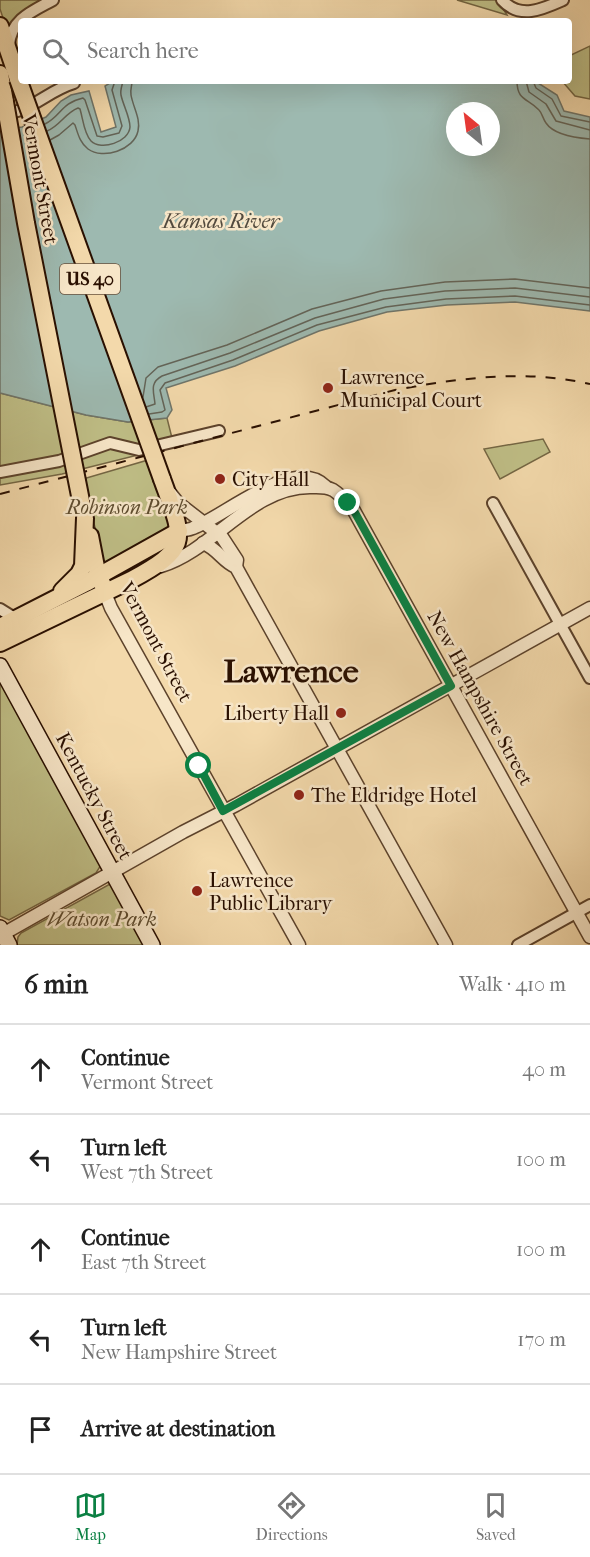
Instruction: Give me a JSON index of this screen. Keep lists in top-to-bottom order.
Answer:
{
  "streets": {
    "highway": ["Vermont Street", "US 40"],
    "main road": ["Kentucky Street"],
    "street": ["New Hampshire Street"]
  },
  "crossings": [
    ["Vermont Street", "US 40"]
  ],
  "districts": ["Lawrence"],
  "water": ["Kansas River"],
  "parks": ["Robinson Park", "Watson Park"],
  "places": [
    "Lawrence Municipal Court",
    "City Hall",
    "Liberty Hall",
    "The Eldridge Hotel",
    "Lawrence Public Library"
  ],
  "north": "top left",
  "page": {
    "search": "Search here",
    "heading": ["6 min", "Walk · 410 m"],
    "list": [
      ["Continue", "Vermont Street", "40 m"],
      ["Turn left", "West 7th Street", "100 m"],
      ["Continue", "East 7th Street", "100 m"],
      ["Turn left", "New Hampshire Street", "170 m"],
      "Arrive at destination"
    ],
    "nav": ["Map", "Directions", "Saved"]
  }
}
